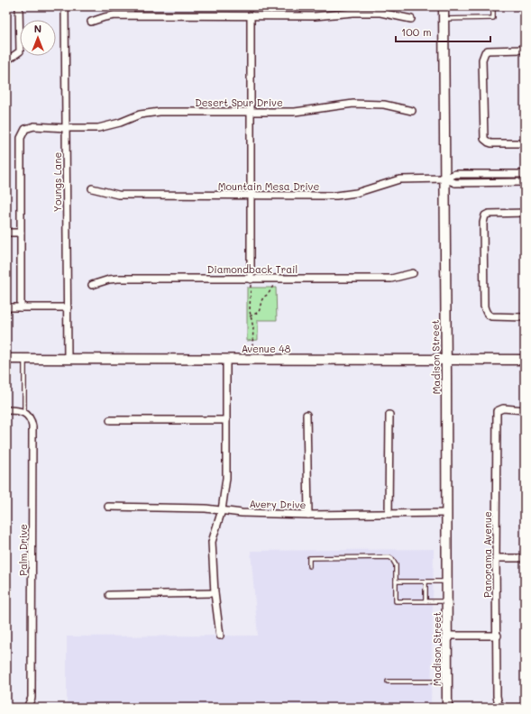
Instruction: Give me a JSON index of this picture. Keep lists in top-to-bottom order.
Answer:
{
  "streets": {
    "main road": ["Avenue 48", "Madison Street"],
    "street": [
      "Desert Spur Drive",
      "Youngs Lane",
      "Mountain Mesa Drive",
      "Diamondback Trail",
      "Avery Drive",
      "Palm Drive",
      "Panorama Avenue"
    ]
  },
  "crossings": [
    ["Desert Spur Drive", "Youngs Lane"],
    ["Youngs Lane", "Avenue 48"],
    ["Mountain Mesa Drive", "Madison Street"],
    ["Avenue 48", "Madison Street"],
    ["Madison Street", "Avery Drive"]
  ],
  "scale_bar": "100 m",
  "north": "top"
}
